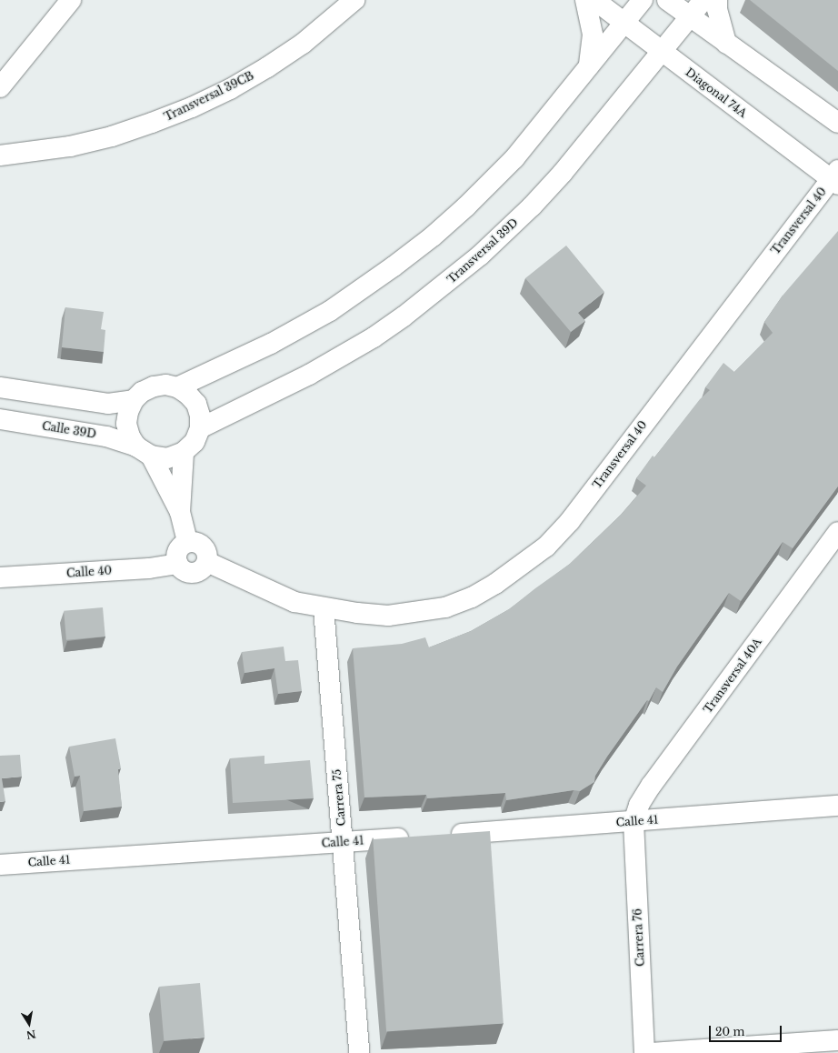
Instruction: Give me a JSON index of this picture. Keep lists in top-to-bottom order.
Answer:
{
  "streets": {
    "street": [
      "Diagonal 74A",
      "Transversal 39CB",
      "Transversal 40",
      "Transversal 39D",
      "Calle 39D",
      "Calle 40",
      "Transversal 40A",
      "Carrera 75",
      "Calle 41",
      "Carrera 76"
    ]
  },
  "crossings": [
    ["Diagonal 74A", "Transversal 40"],
    ["Diagonal 74A", "Transversal 39D"],
    ["Transversal 40", "Carrera 75"],
    ["Transversal 39D", "Calle 39D"],
    ["Transversal 40A", "Calle 41"],
    ["Transversal 40A", "Carrera 76"],
    ["Carrera 75", "Calle 41"],
    ["Calle 41", "Carrera 76"]
  ],
  "scale_bar": "20 m",
  "north": "bottom"
}
